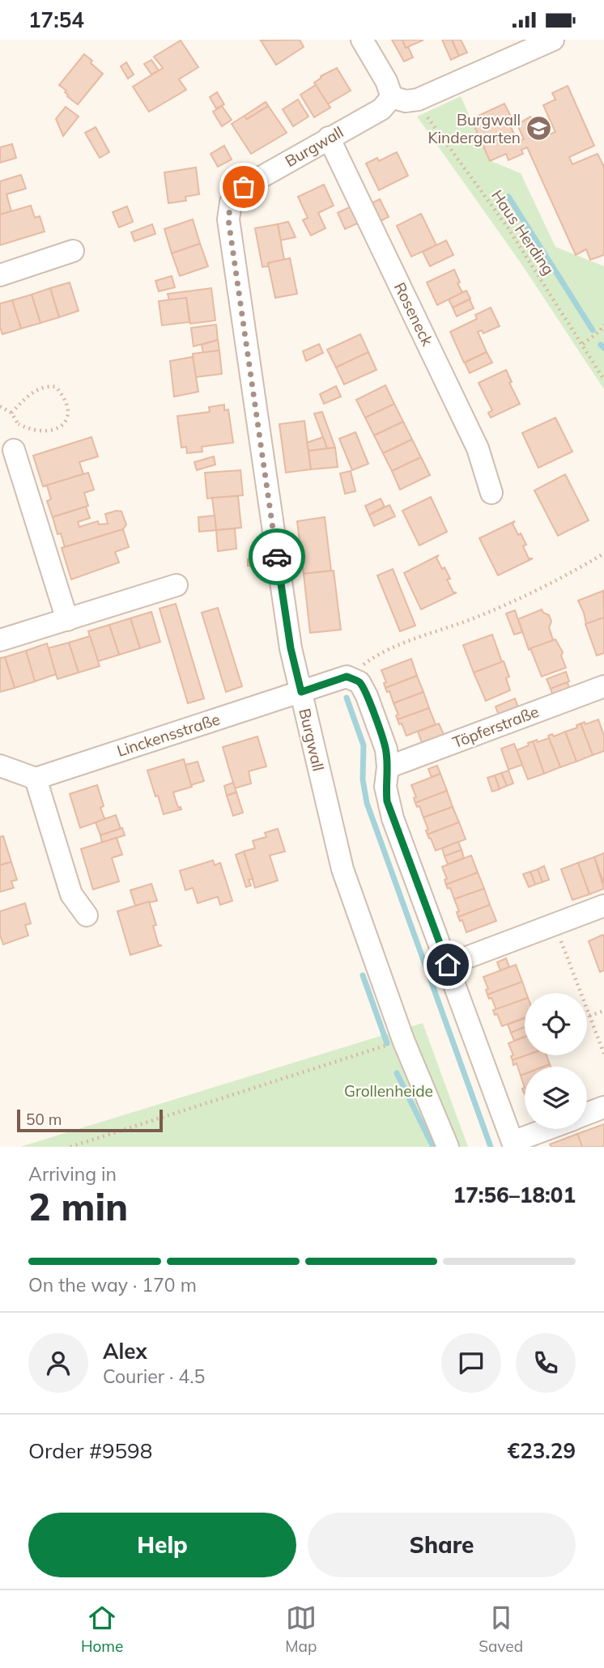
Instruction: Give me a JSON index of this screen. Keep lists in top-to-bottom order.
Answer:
{
  "streets": {
    "street": [
      "Burgwall",
      "Roseneck",
      "Töpferstraße",
      "Linckensstraße"
    ],
    "path": ["Haus Herding"]
  },
  "crossings": [
    ["Burgwall", "Roseneck"],
    ["Burgwall", "Linckensstraße"]
  ],
  "parks": ["Grollenheide"],
  "places": {
    "school or university": ["Burgwall Kindergarten"]
  },
  "scale_bar": "50 m",
  "page": {
    "status": "17:54",
    "scale": "50 m",
    "heading": ["2 min", "Arriving in", "17:56–18:01"],
    "panel": [
      "Alex",
      "Courier · 4.5",
      "Order #9598",
      "€23.29"
    ],
    "bar": "On the way · 170 m",
    "buttons": ["Help", "Share"],
    "tabs": ["Home", "Map", "Saved"]
  }
}
